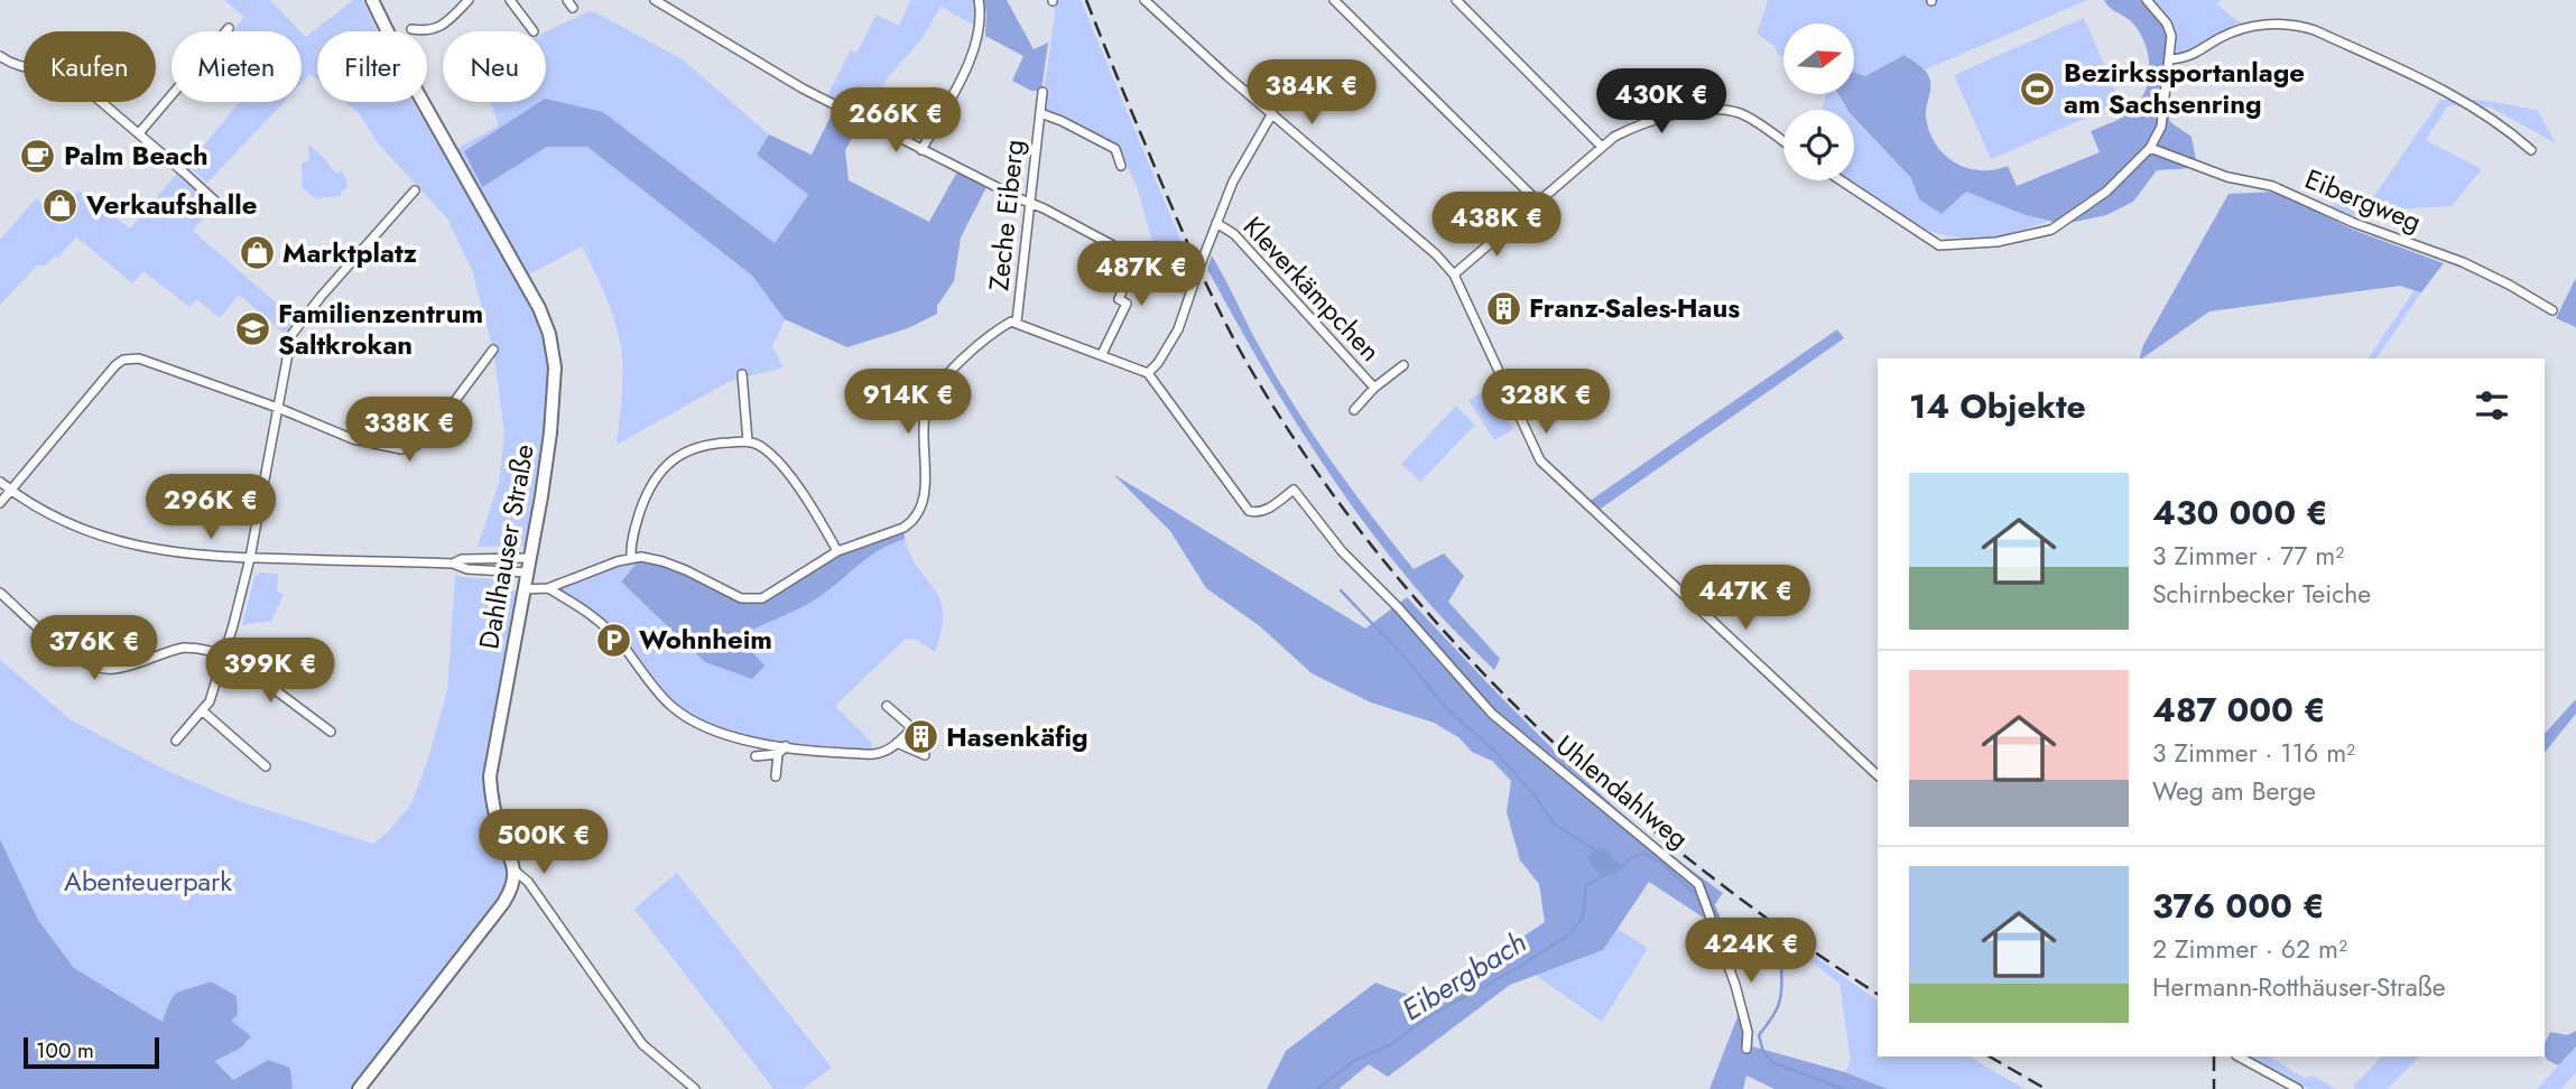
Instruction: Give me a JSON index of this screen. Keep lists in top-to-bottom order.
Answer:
{
  "streets": {
    "street": [
      "Eibergweg",
      "Zeche Eiberg",
      "Kleverkämpchen",
      "Dahlhauser Straße",
      "Uhlendahlweg"
    ]
  },
  "water": ["Eibergbach"],
  "parks": ["Abenteuerpark"],
  "places": {
    "sports": ["Bezirkssportanlage am Sachsenring"],
    "cafe": ["Palm Beach"],
    "shop": ["Verkaufshalle", "Marktplatz"],
    "building": ["Franz-Sales-Haus", "Hasenkäfig"],
    "school or university": ["Familienzentrum Saltkrokan"],
    "parking": ["Wohnheim"]
  },
  "scale_bar": "100 m",
  "north": "right",
  "page": {
    "chip": [
      "Kaufen",
      "Mieten",
      "Filter",
      "Neu"
    ],
    "price": [
      "384K €",
      "430K €",
      "266K €",
      "438K €",
      "487K €",
      "914K €",
      "328K €",
      "338K €",
      "296K €",
      "447K €",
      "376K €",
      "399K €",
      "500K €",
      "424K €"
    ],
    "heading": "14 Objekte",
    "list": [
      {
        "name": "430 000 €",
        "note": "3 Zimmer · 77 m² · Schirnbecker Teiche"
      },
      {
        "name": "487 000 €",
        "note": "3 Zimmer · 116 m² · Weg am Berge"
      },
      {
        "name": "376 000 €",
        "note": "2 Zimmer · 62 m² · Hermann-Rotthäuser-Straße"
      }
    ],
    "scale": "100 m"
  }
}
